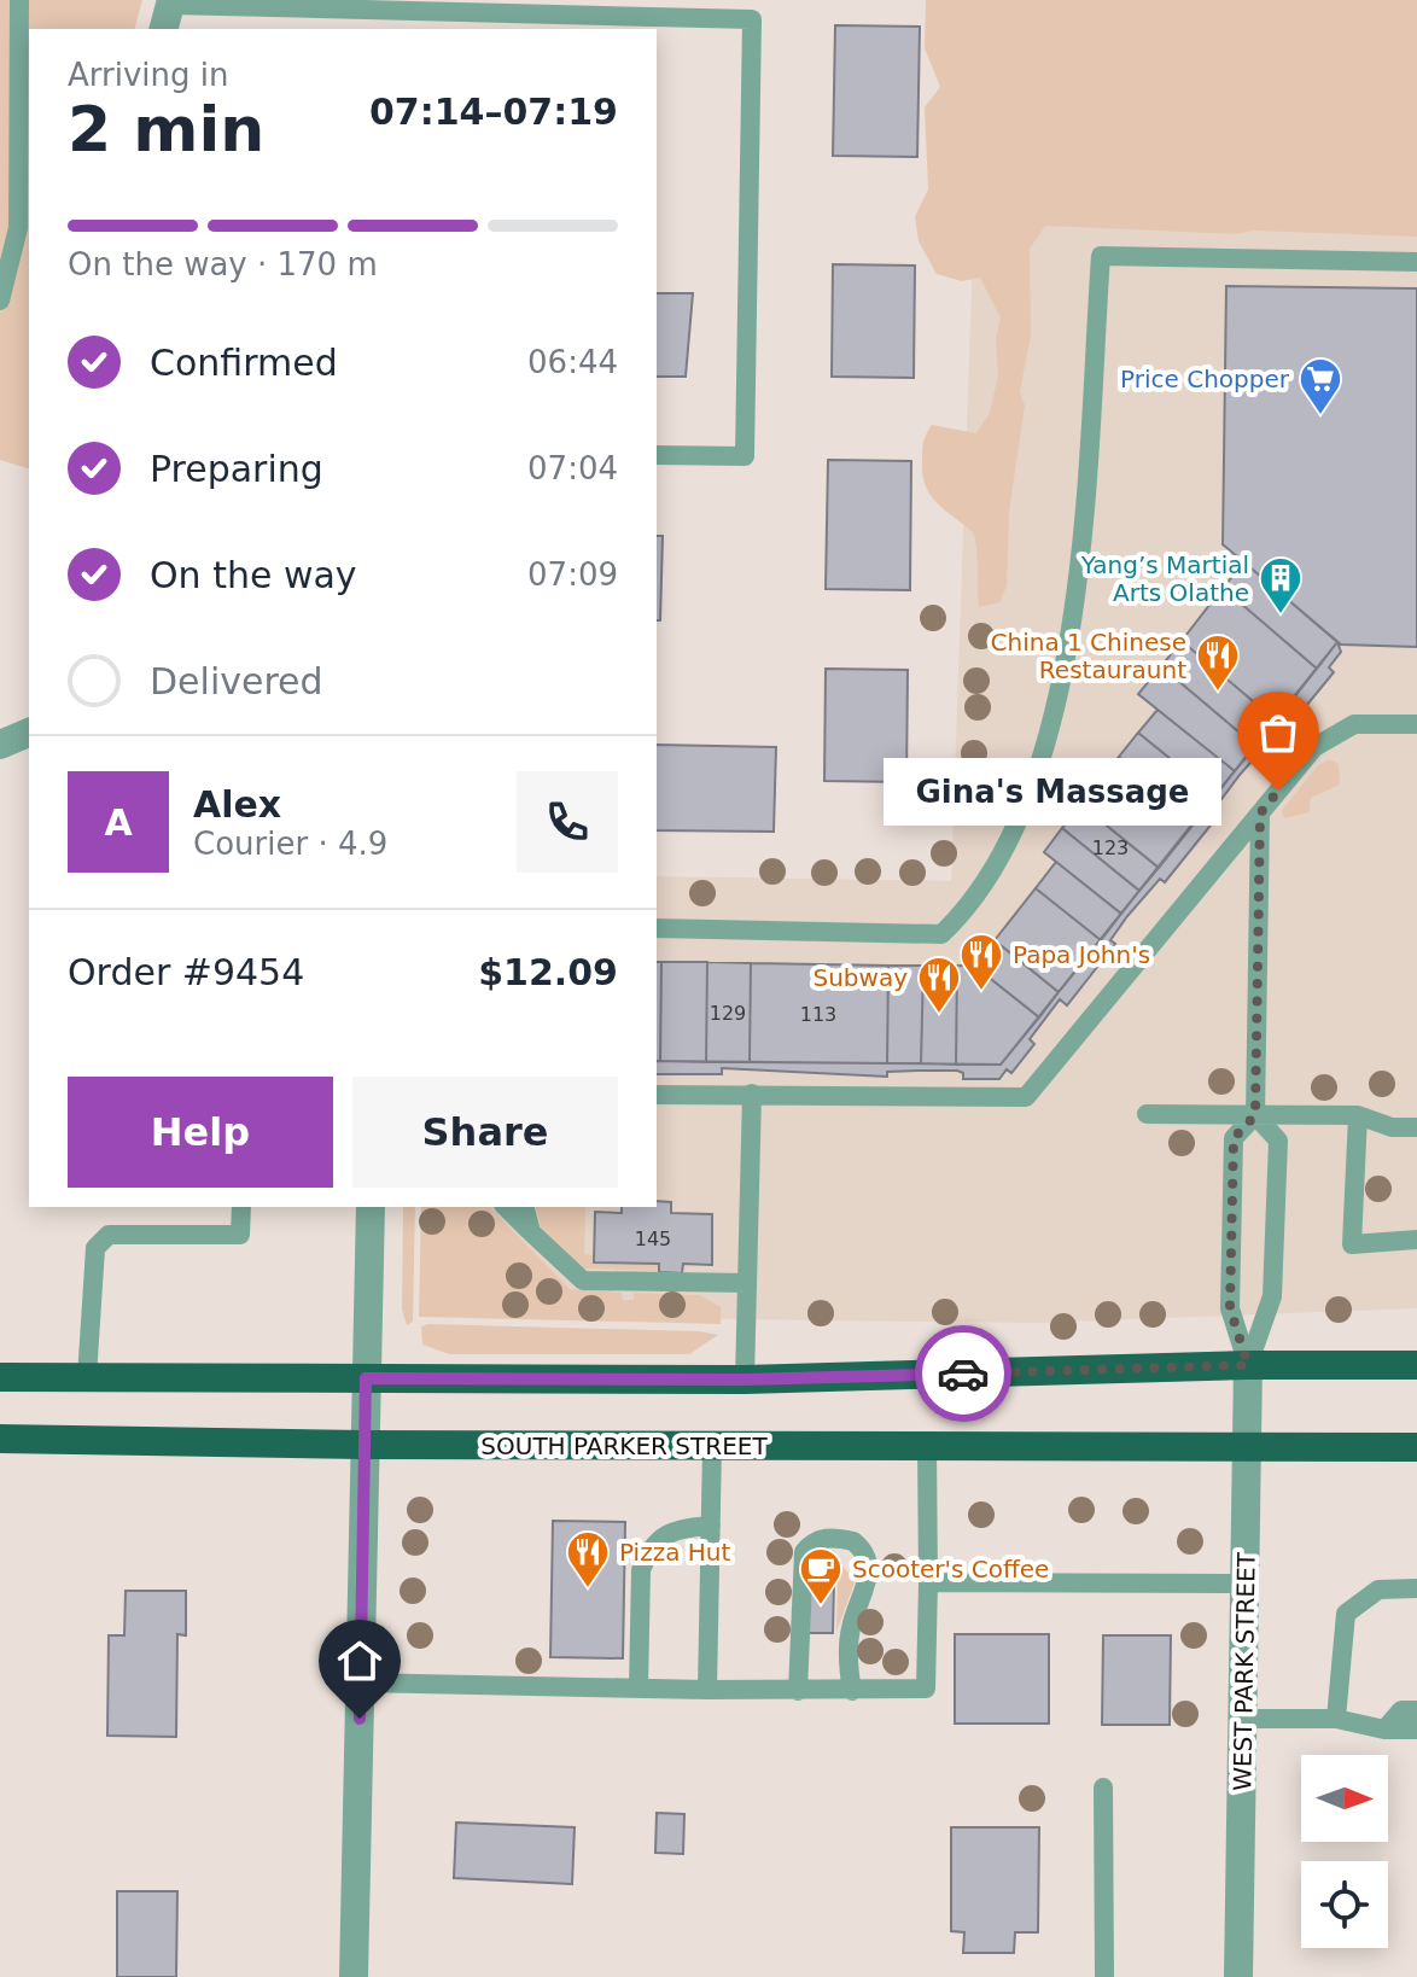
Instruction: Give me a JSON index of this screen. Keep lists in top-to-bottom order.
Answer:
{
  "streets": {
    "highway": ["SOUTH PARKER STREET"],
    "street": ["WEST PARK STREET"]
  },
  "crossings": [
    ["SOUTH PARKER STREET", "WEST PARK STREET"]
  ],
  "places": {
    "supermarket": ["Price Chopper"],
    "building": ["Yang’s Martial Arts Olathe"],
    "restaurant": [
      "China 1 Chinese Restauraunt",
      "Papa John's",
      "Subway",
      "Pizza Hut"
    ],
    "other": ["Gina's Massage"],
    "cafe": ["Scooter's Coffee"]
  },
  "house_numbers": [
    "123",
    "129",
    "113",
    "145"
  ],
  "north": "right",
  "page": {
    "heading": ["2 min", "Arriving in", "07:14–07:19"],
    "panel": [
      "Alex",
      "Courier · 4.9",
      "Order #9454",
      "$12.09"
    ],
    "bar": "On the way · 170 m",
    "list": [
      ["Confirmed", "06:44"],
      ["Preparing", "07:04"],
      ["On the way", "07:09"],
      "Delivered"
    ],
    "bubble": "Gina's Massage",
    "round": "A",
    "buttons": ["Help", "Share"]
  }
}
